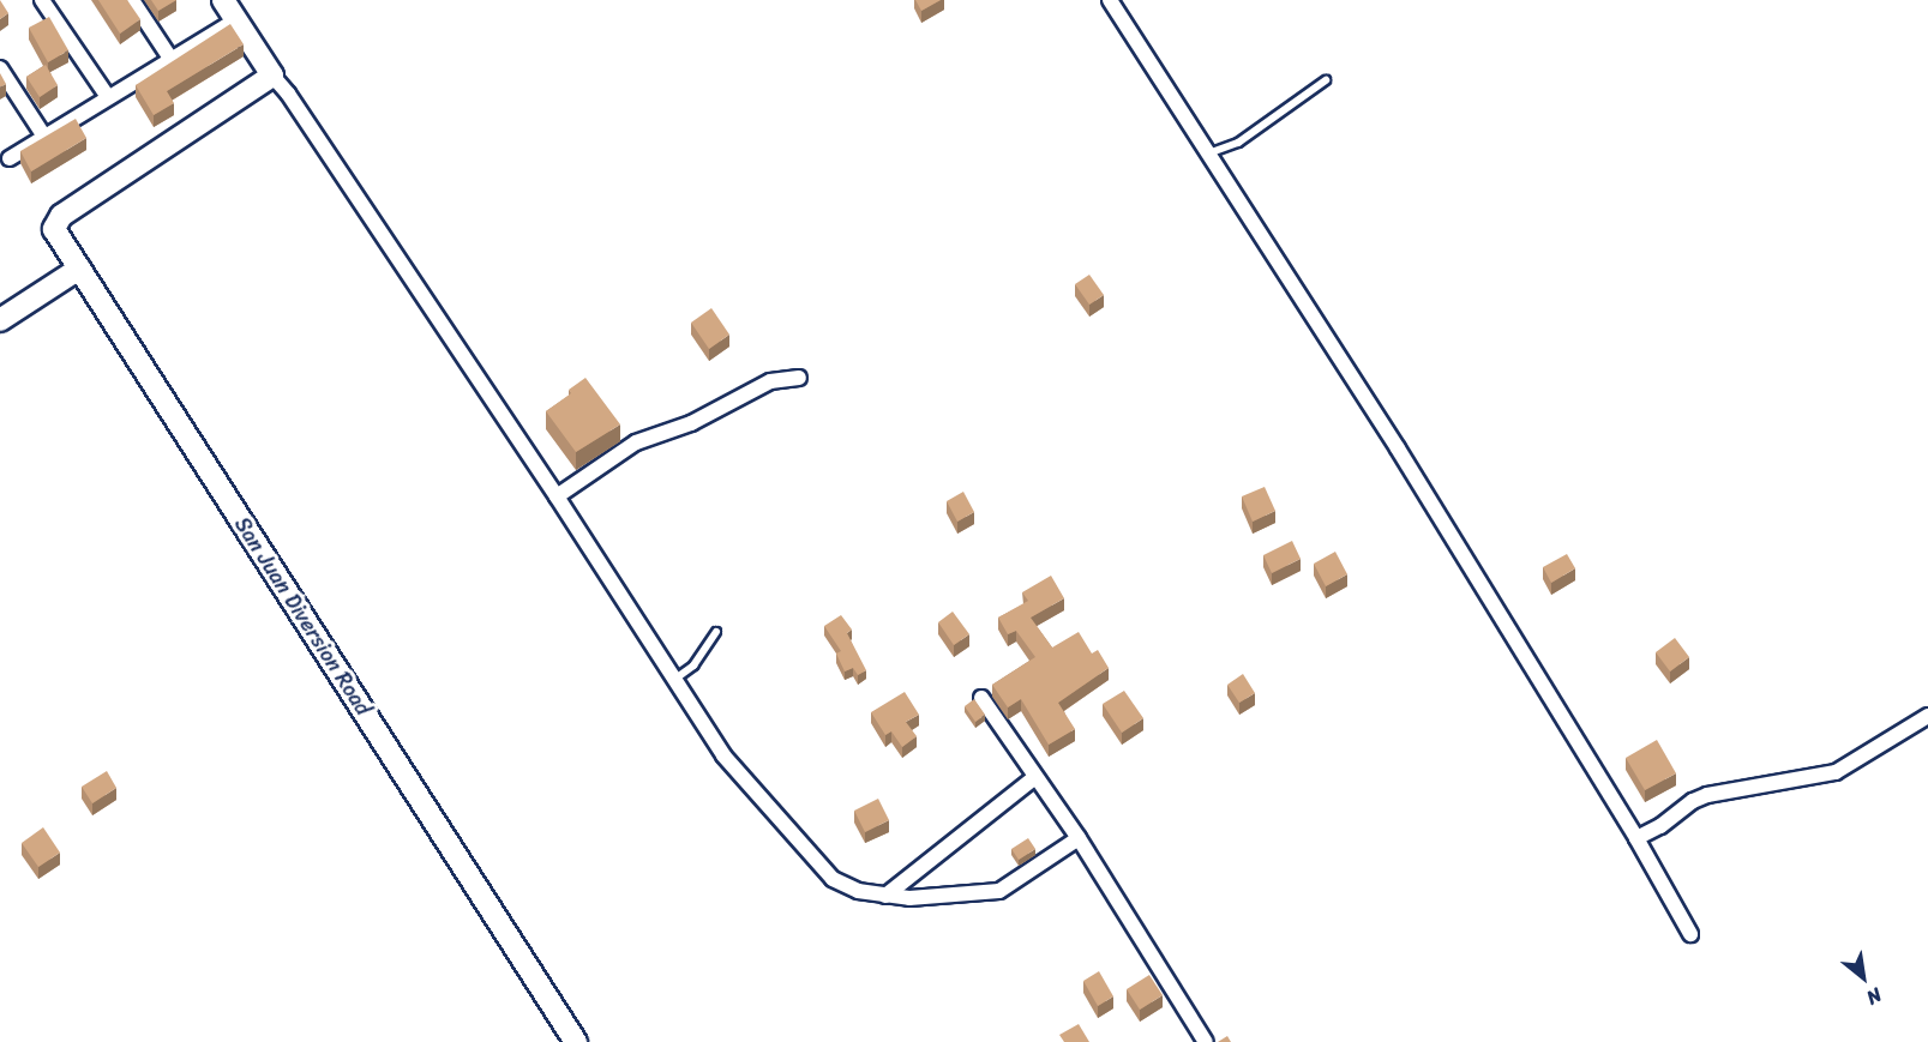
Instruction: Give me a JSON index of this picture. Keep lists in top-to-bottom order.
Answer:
{
  "streets": {
    "street": ["San Juan Diversion Road"]
  },
  "north": "bottom right"
}
